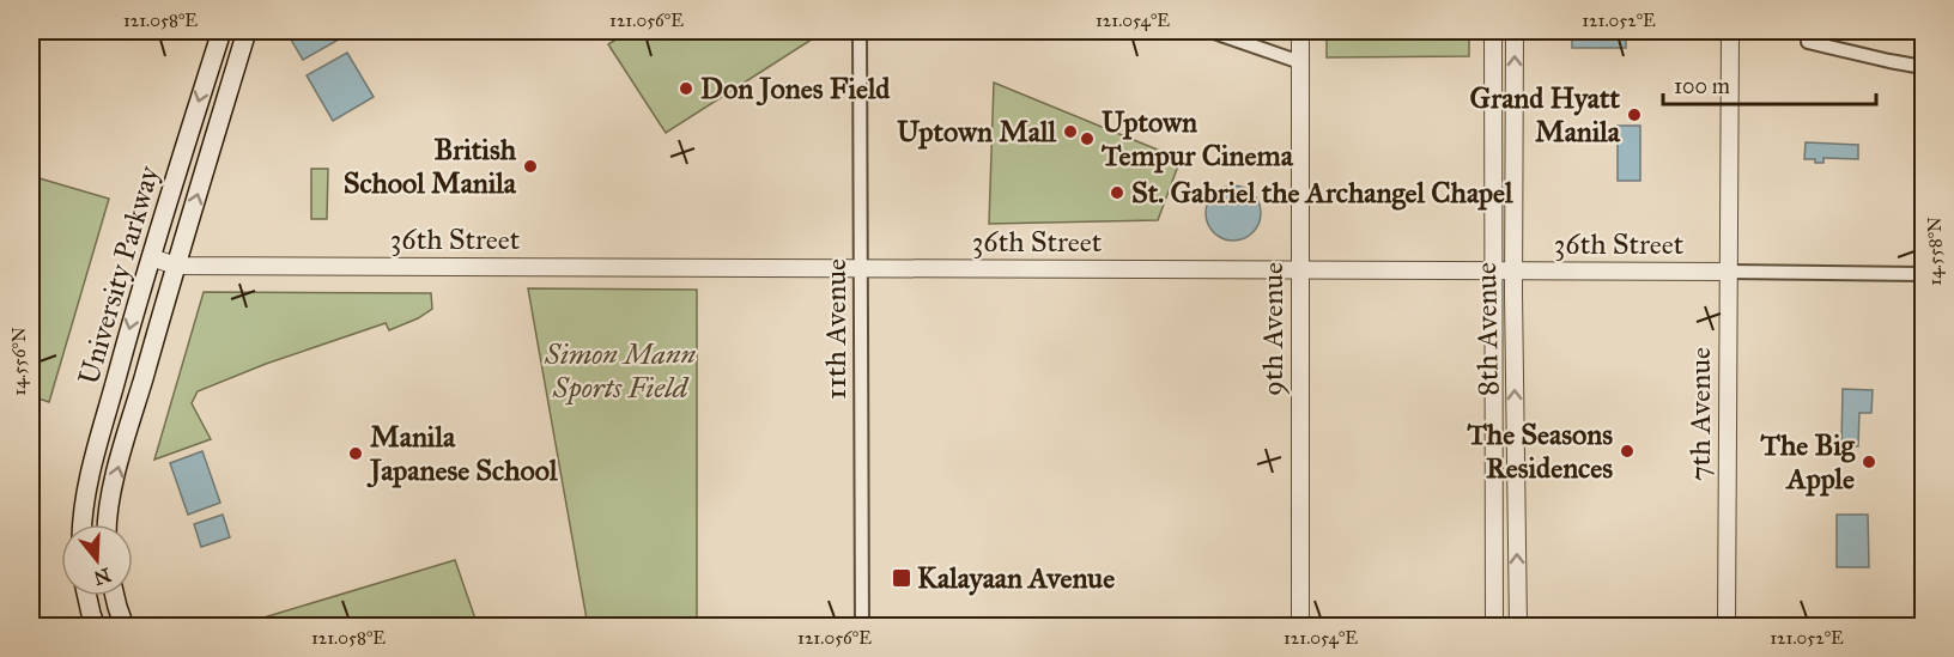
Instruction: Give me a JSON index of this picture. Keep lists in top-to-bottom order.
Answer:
{
  "streets": {
    "main road": ["University Parkway"],
    "street": [
      "36th Street",
      "11th Avenue",
      "9th Avenue",
      "8th Avenue",
      "7th Avenue"
    ]
  },
  "crossings": [
    ["36th Street", "University Parkway"],
    ["36th Street", "11th Avenue"],
    ["36th Street", "9th Avenue"],
    ["36th Street", "8th Avenue"],
    ["36th Street", "7th Avenue"]
  ],
  "parks": ["Simon Mann Sports Field"],
  "places": {
    "other": [
      "Don Jones Field",
      "Grand Hyatt Manila",
      "Uptown Mall",
      "Uptown Tempur Cinema",
      "British School Manila",
      "St. Gabriel the Archangel Chapel",
      "The Seasons Residences",
      "Manila Japanese School",
      "The Big Apple"
    ],
    "transit": ["Kalayaan Avenue"]
  },
  "scale_bar": "100 m",
  "north": "bottom",
  "coordinates": [
    "121.058°E",
    "121.056°E",
    "121.054°E",
    "121.052°E",
    "14.558°N",
    "14.556°N"
  ]
}
